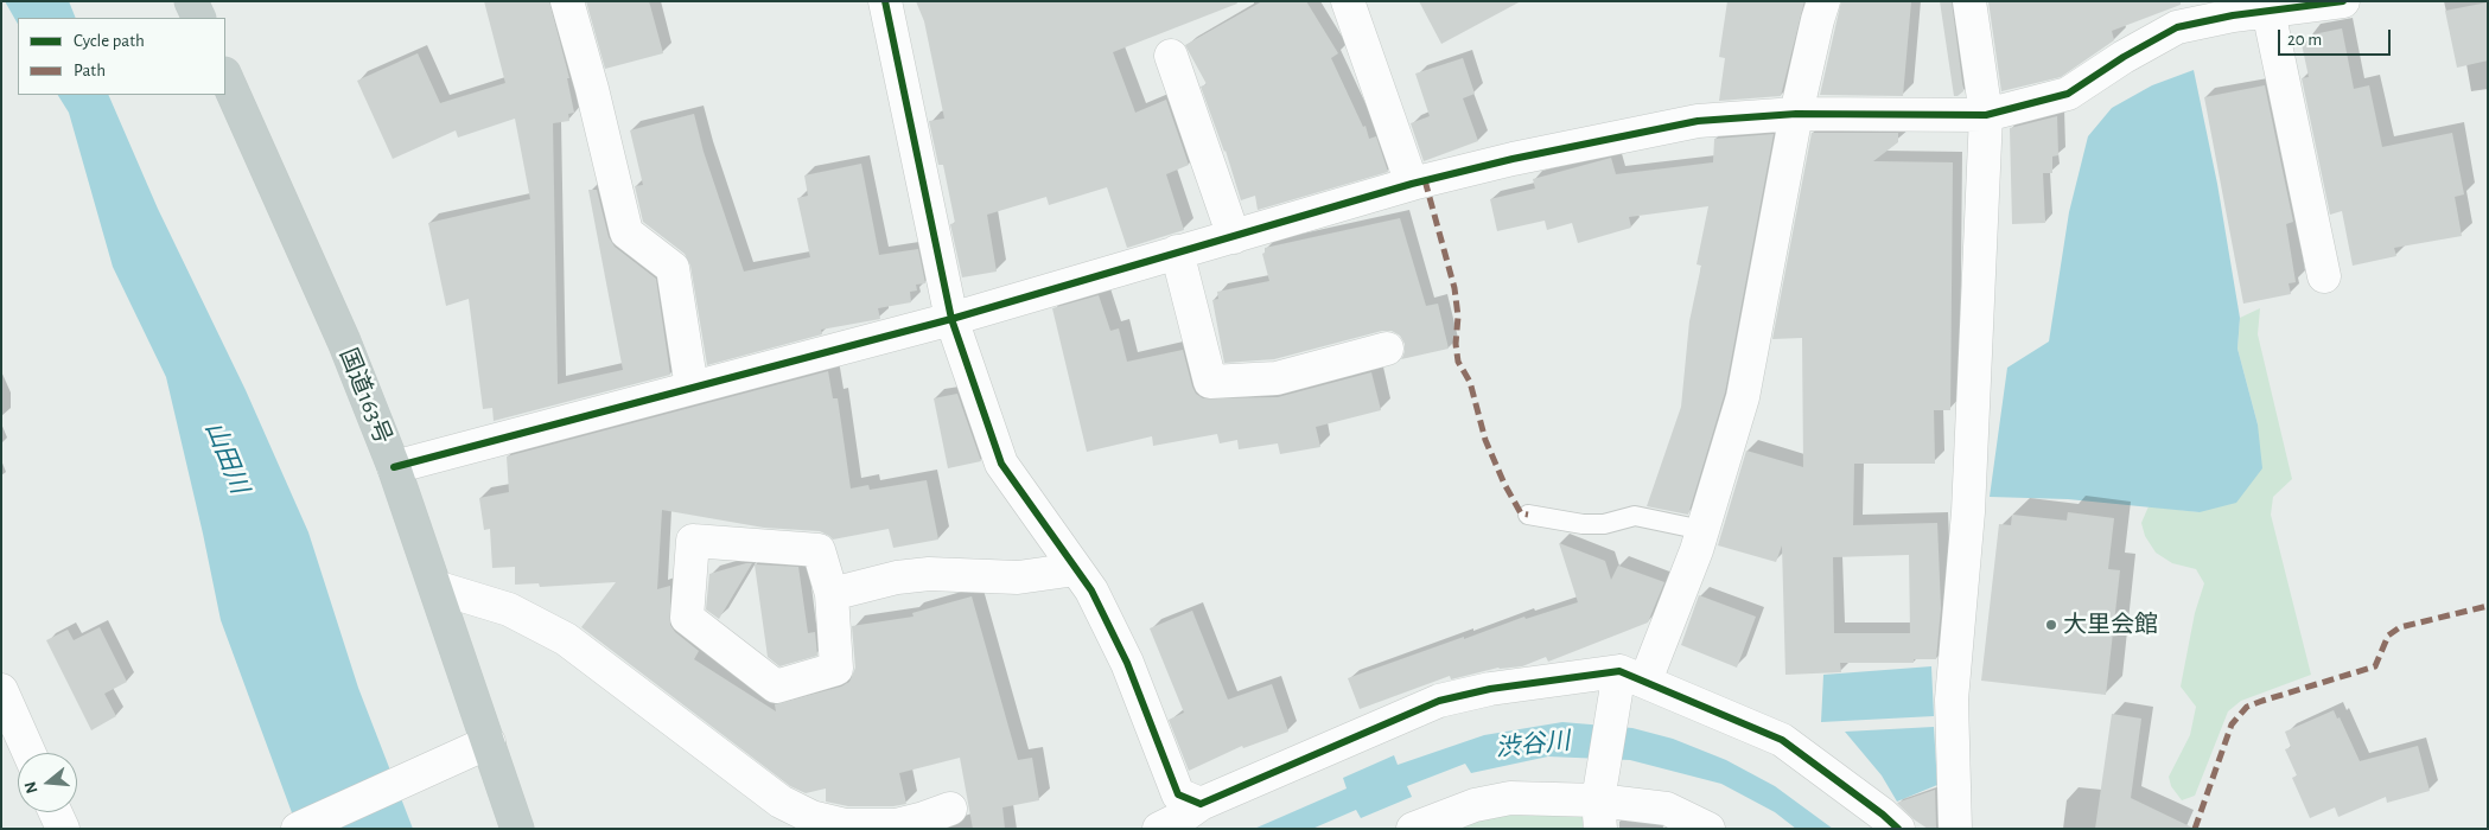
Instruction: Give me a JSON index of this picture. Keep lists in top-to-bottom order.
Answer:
{
  "streets": {
    "highway": ["国道163号"]
  },
  "water": ["山田川", "渋谷川"],
  "places": ["大里会館"],
  "legend": ["Cycle path", "Path"],
  "scale_bar": "20 m",
  "north": "left"
}
